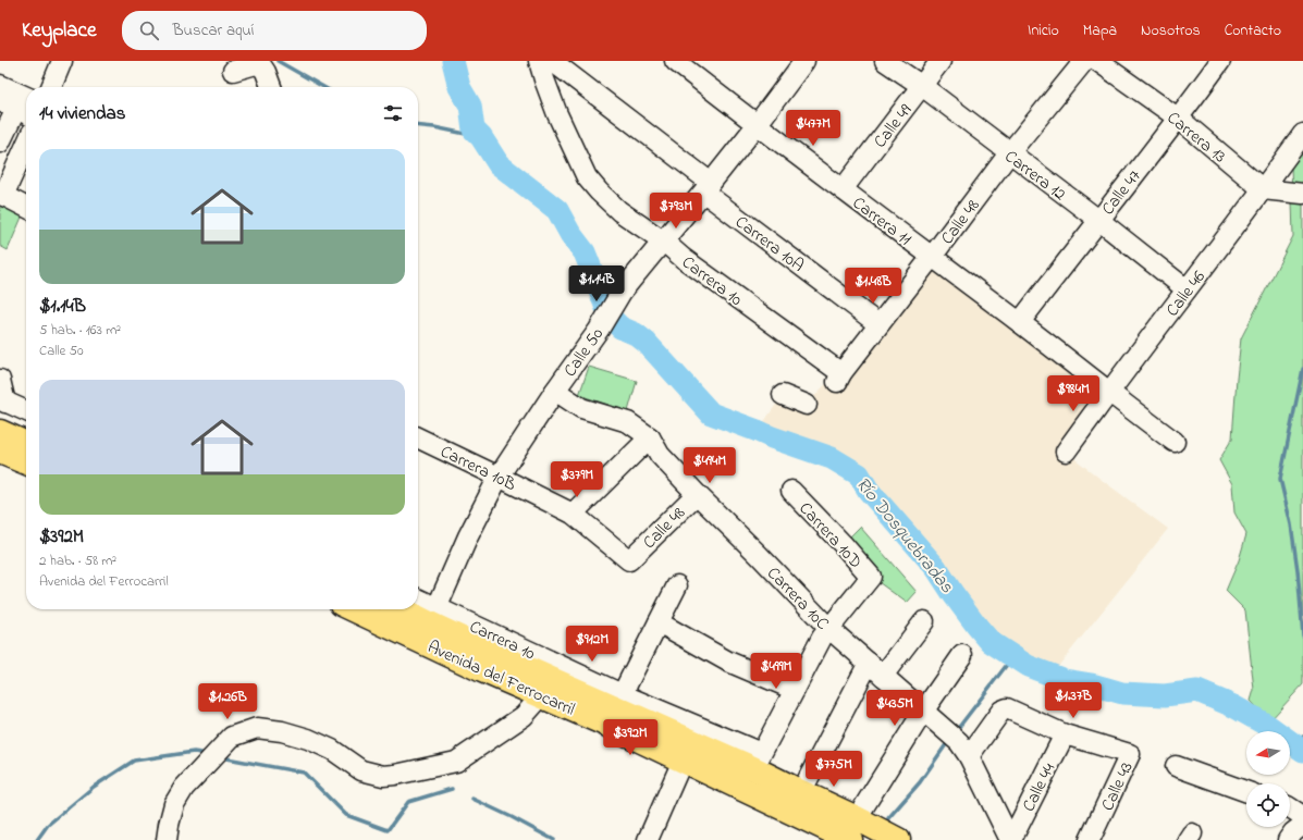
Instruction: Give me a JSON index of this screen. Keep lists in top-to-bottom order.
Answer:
{
  "streets": {
    "main road": ["Avenida del Ferrocarril"],
    "street": [
      "Calle 49",
      "Carrera 13",
      "Carrera 12",
      "Calle 47",
      "Carrera 11",
      "Calle 48",
      "Carrera 10A",
      "Carrera 10",
      "Calle 46",
      "Calle 50",
      "Carrera 10B",
      "Carrera 10D",
      "Carrera 10C",
      "Calle 43",
      "Calle 44"
    ]
  },
  "crossings": [
    ["Calle 49", "Carrera 12"],
    ["Calle 49", "Carrera 11"],
    ["Carrera 13", "Calle 47"],
    ["Carrera 13", "Calle 46"],
    ["Carrera 12", "Calle 47"],
    ["Carrera 12", "Calle 48"],
    ["Carrera 12", "Calle 46"],
    ["Calle 47", "Carrera 11"],
    ["Carrera 11", "Calle 48"],
    ["Carrera 11", "Calle 46"],
    ["Carrera 11", "Calle 50"],
    ["Calle 48", "Carrera 10A"],
    ["Calle 48", "Carrera 10"],
    ["Calle 48", "Carrera 10B"],
    ["Calle 48", "Carrera 10C"],
    ["Carrera 10A", "Calle 50"],
    ["Carrera 10", "Calle 50"],
    ["Calle 50", "Carrera 10B"],
    ["Calle 50", "Carrera 10C"],
    ["Calle 50", "Avenida del Ferrocarril"],
    ["Carrera 10D", "Carrera 10C"],
    ["Carrera 10C", "Calle 44"],
    ["Calle 43", "Calle 44"]
  ],
  "water": ["Río Dosquebradas"],
  "north": "left",
  "page": {
    "header": "Keyplace",
    "search": "Buscar aquí",
    "nav": [
      "Inicio",
      "Mapa",
      "Nosotros",
      "Contacto"
    ],
    "heading": "14 viviendas",
    "price": [
      "$477M",
      "$793M",
      "$1.14B",
      "$1.48B",
      "$984M",
      "$494M",
      "$379M",
      "$912M",
      "$499M",
      "$1.37B",
      "$1.26B",
      "$435M",
      "$392M",
      "$775M"
    ],
    "list": [
      {
        "name": "$1.14B",
        "note": "5 hab. · 163 m² · Calle 50"
      },
      {
        "name": "$392M",
        "note": "2 hab. · 58 m² · Avenida del Ferrocarril"
      }
    ]
  }
}
